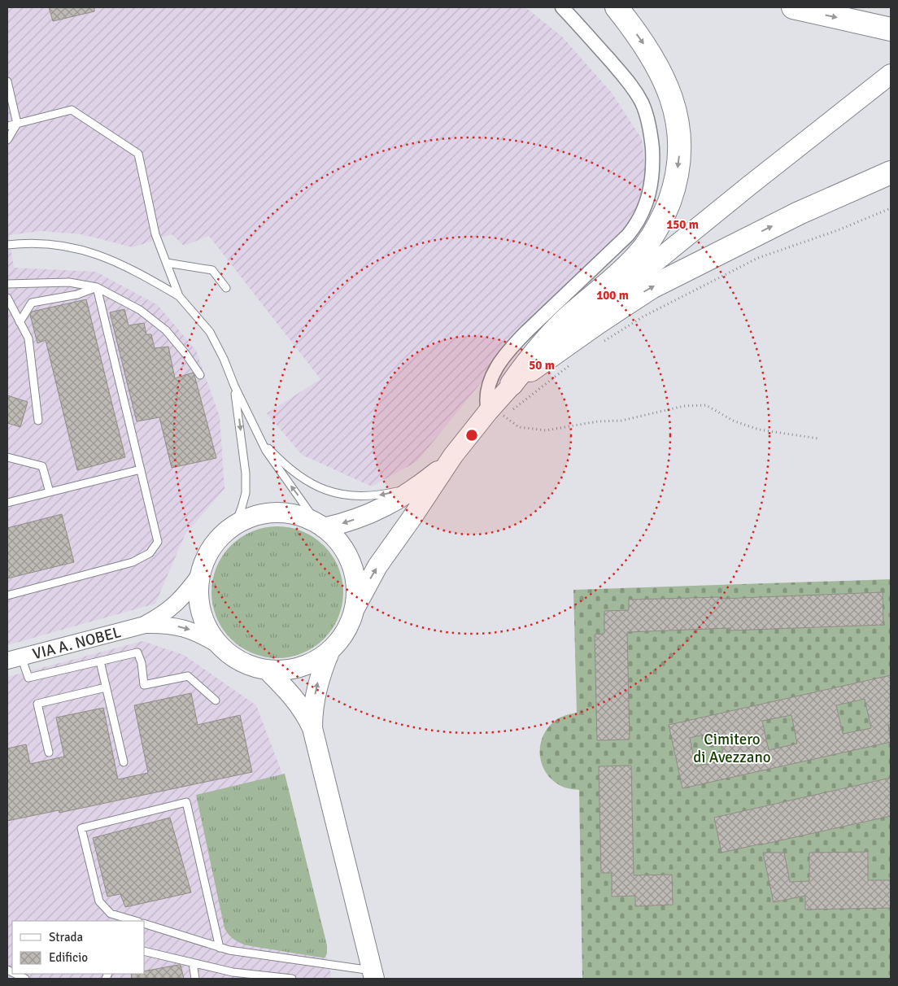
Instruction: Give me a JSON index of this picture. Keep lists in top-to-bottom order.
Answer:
{
  "streets": {
    "street": ["VIA A. NOBEL"]
  },
  "parks": ["Cimitero di Avezzano"],
  "legend": ["Strada", "Edificio"],
  "rings": ["150 m", "100 m", "50 m"]
}
